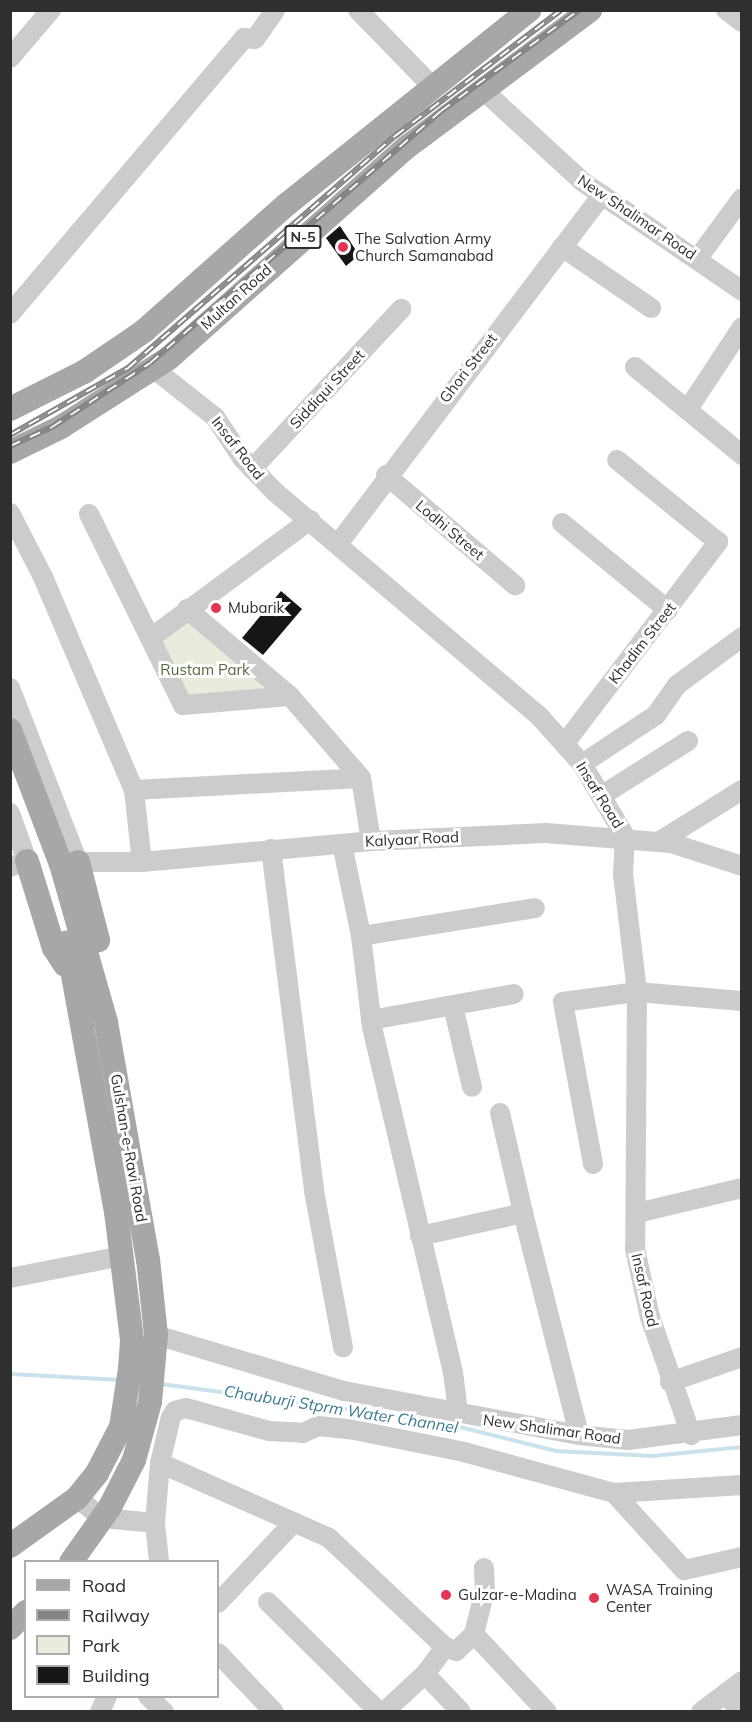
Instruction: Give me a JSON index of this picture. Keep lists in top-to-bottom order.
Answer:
{
  "streets": {
    "main road": ["N-5", "Multan Road", "Gulshan-e-Ravi Road"],
    "street": [
      "New Shalimar Road",
      "Ghori Street",
      "Siddiqui Street",
      "Insaf Road",
      "Lodhi Street",
      "Khadim Street",
      "Kalyaar Road"
    ]
  },
  "crossings": [
    ["New Shalimar Road", "Multan Road"],
    ["New Shalimar Road", "Ghori Street"],
    ["New Shalimar Road", "Insaf Road"],
    ["New Shalimar Road", "Gulshan-e-Ravi Road"],
    ["Multan Road", "Insaf Road"],
    ["Ghori Street", "Insaf Road"],
    ["Ghori Street", "Lodhi Street"],
    ["Siddiqui Street", "Insaf Road"],
    ["Insaf Road", "Khadim Street"],
    ["Insaf Road", "Kalyaar Road"]
  ],
  "water": ["Chauburji Stprm Water Channel"],
  "parks": ["Rustam Park"],
  "places": [
    "The Salvation Army Church Samanabad",
    "Mubarik",
    "Gulzar-e-Madina",
    "WASA Training Center"
  ],
  "legend": [
    "Road",
    "Railway",
    "Park",
    "Building"
  ]
}
